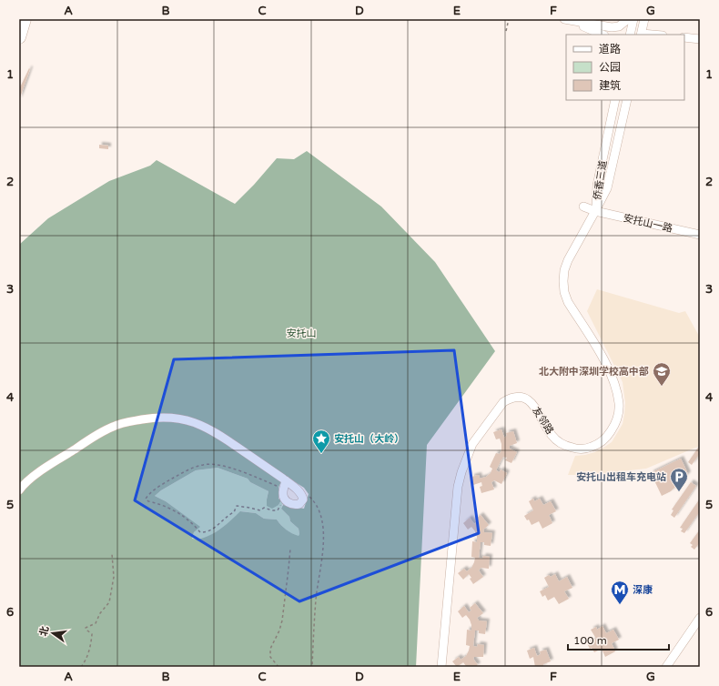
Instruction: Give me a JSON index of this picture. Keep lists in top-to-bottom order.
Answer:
{
  "streets": {
    "street": ["侨香三道", "安托山一路", "友邻路"]
  },
  "crossings": [
    ["侨香三道", "安托山一路"],
    ["侨香三道", "友邻路"],
    ["安托山一路", "友邻路"]
  ],
  "parks": ["安托山"],
  "places": {
    "school or university": ["北大附中深圳学校高中部"],
    "place": ["安托山（大岭）"],
    "parking": ["安托山出租车充电站"],
    "metro station": ["深康"]
  },
  "legend": ["道路", "公园", "建筑"],
  "scale_bar": "100 m",
  "north": "left",
  "grid": {
    "columns": [
      "A",
      "B",
      "C",
      "D",
      "E",
      "F",
      "G"
    ],
    "rows": [
      "1",
      "2",
      "3",
      "4",
      "5",
      "6"
    ]
  }
}
